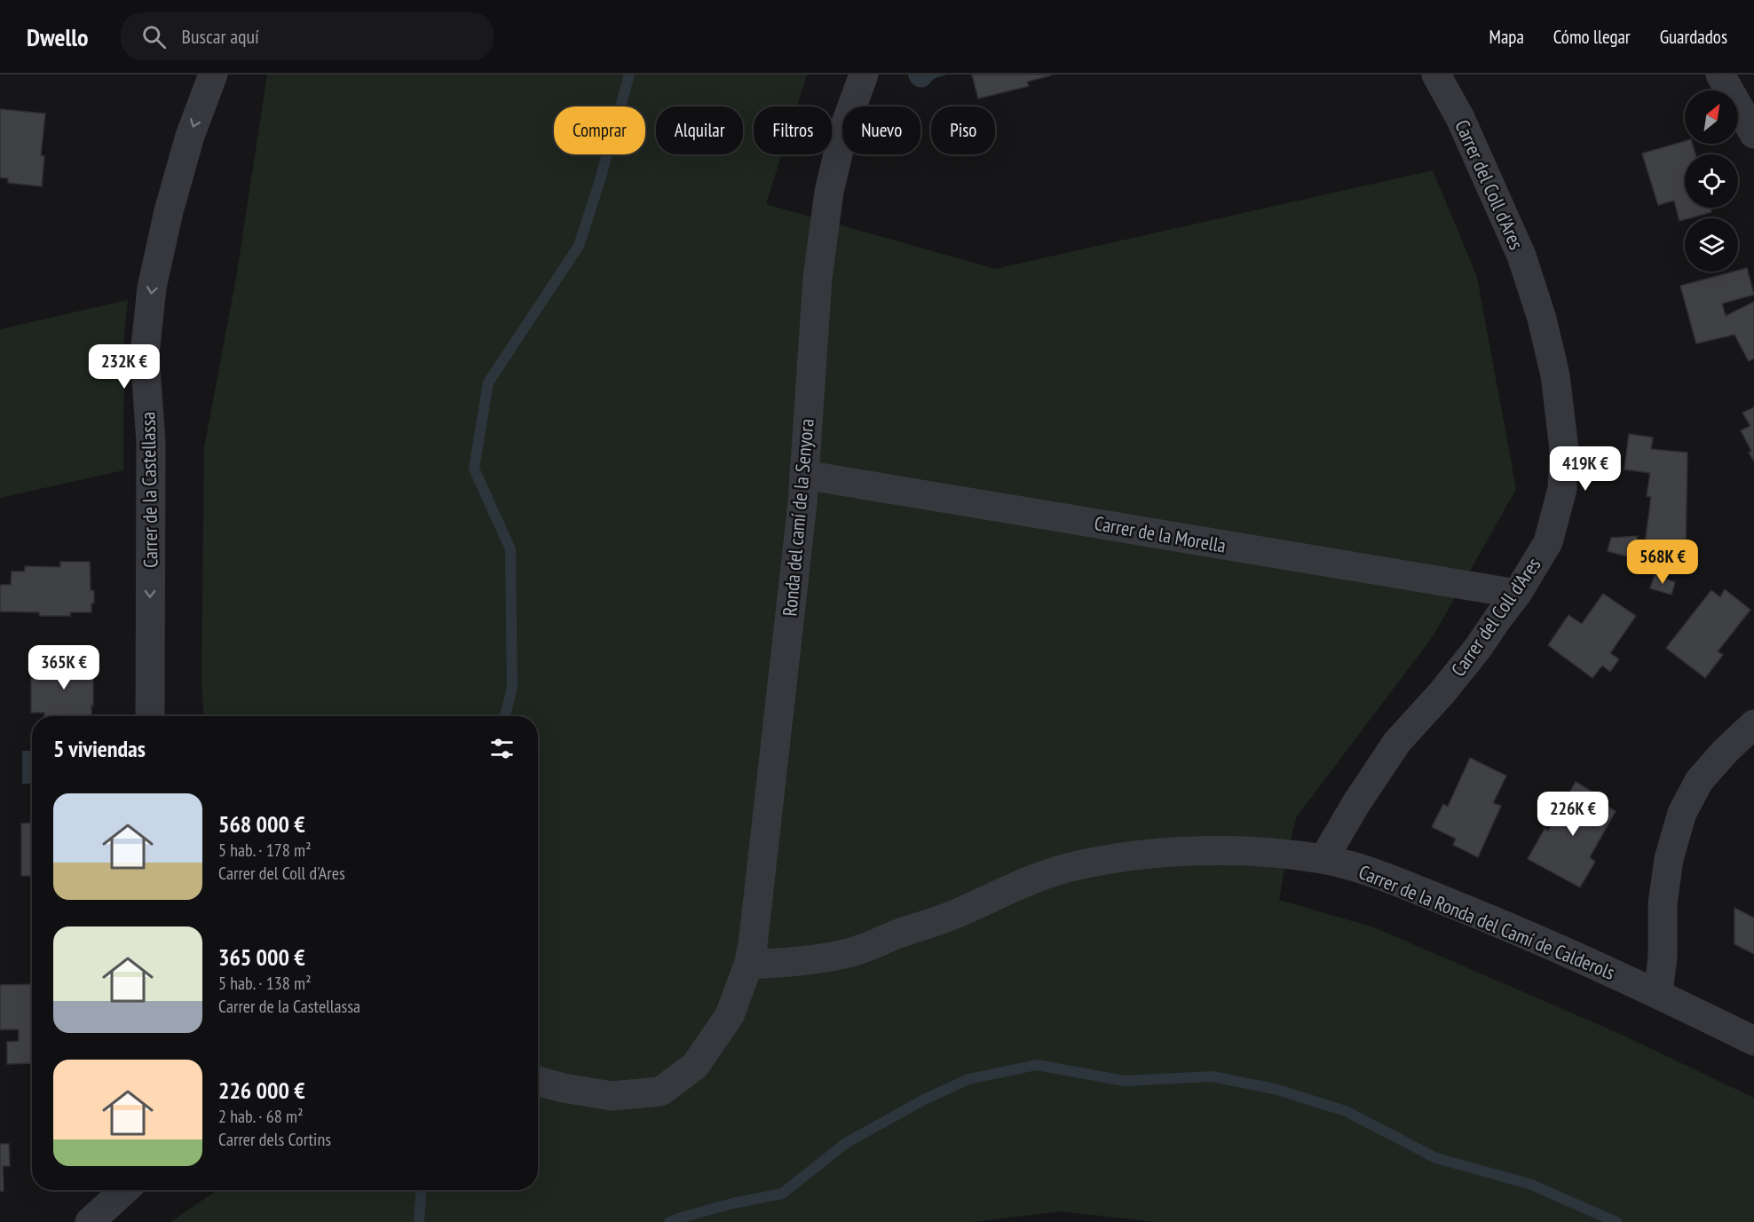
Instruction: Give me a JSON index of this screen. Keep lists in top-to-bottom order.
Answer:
{
  "streets": {
    "street": [
      "Carrer del Coll d'Ares",
      "Carrer de la Castellassa",
      "Ronda del camí de la Senyora",
      "Carrer de la Morella",
      "Carrer de la Ronda del Camí de Calderols"
    ]
  },
  "crossings": [
    ["Carrer del Coll d'Ares", "Carrer de la Morella"],
    ["Carrer del Coll d'Ares", "Carrer de la Ronda del Camí de Calderols"],
    ["Ronda del camí de la Senyora", "Carrer de la Morella"],
    ["Ronda del camí de la Senyora", "Carrer de la Ronda del Camí de Calderols"]
  ],
  "one_way": ["Carrer de la Castellassa"],
  "north": "top right",
  "page": {
    "header": "Dwello",
    "search": "Buscar aquí",
    "nav": ["Mapa", "Cómo llegar", "Guardados"],
    "chip": [
      "Comprar",
      "Alquilar",
      "Filtros",
      "Nuevo",
      "Piso"
    ],
    "price": [
      "232K €",
      "419K €",
      "568K €",
      "365K €",
      "226K €"
    ],
    "heading": "5 viviendas",
    "list": [
      {
        "name": "568 000 €",
        "note": "5 hab. · 178 m² · Carrer del Coll d'Ares"
      },
      {
        "name": "365 000 €",
        "note": "5 hab. · 138 m² · Carrer de la Castellassa"
      },
      {
        "name": "226 000 €",
        "note": "2 hab. · 68 m² · Carrer dels Cortins"
      }
    ]
  }
}
